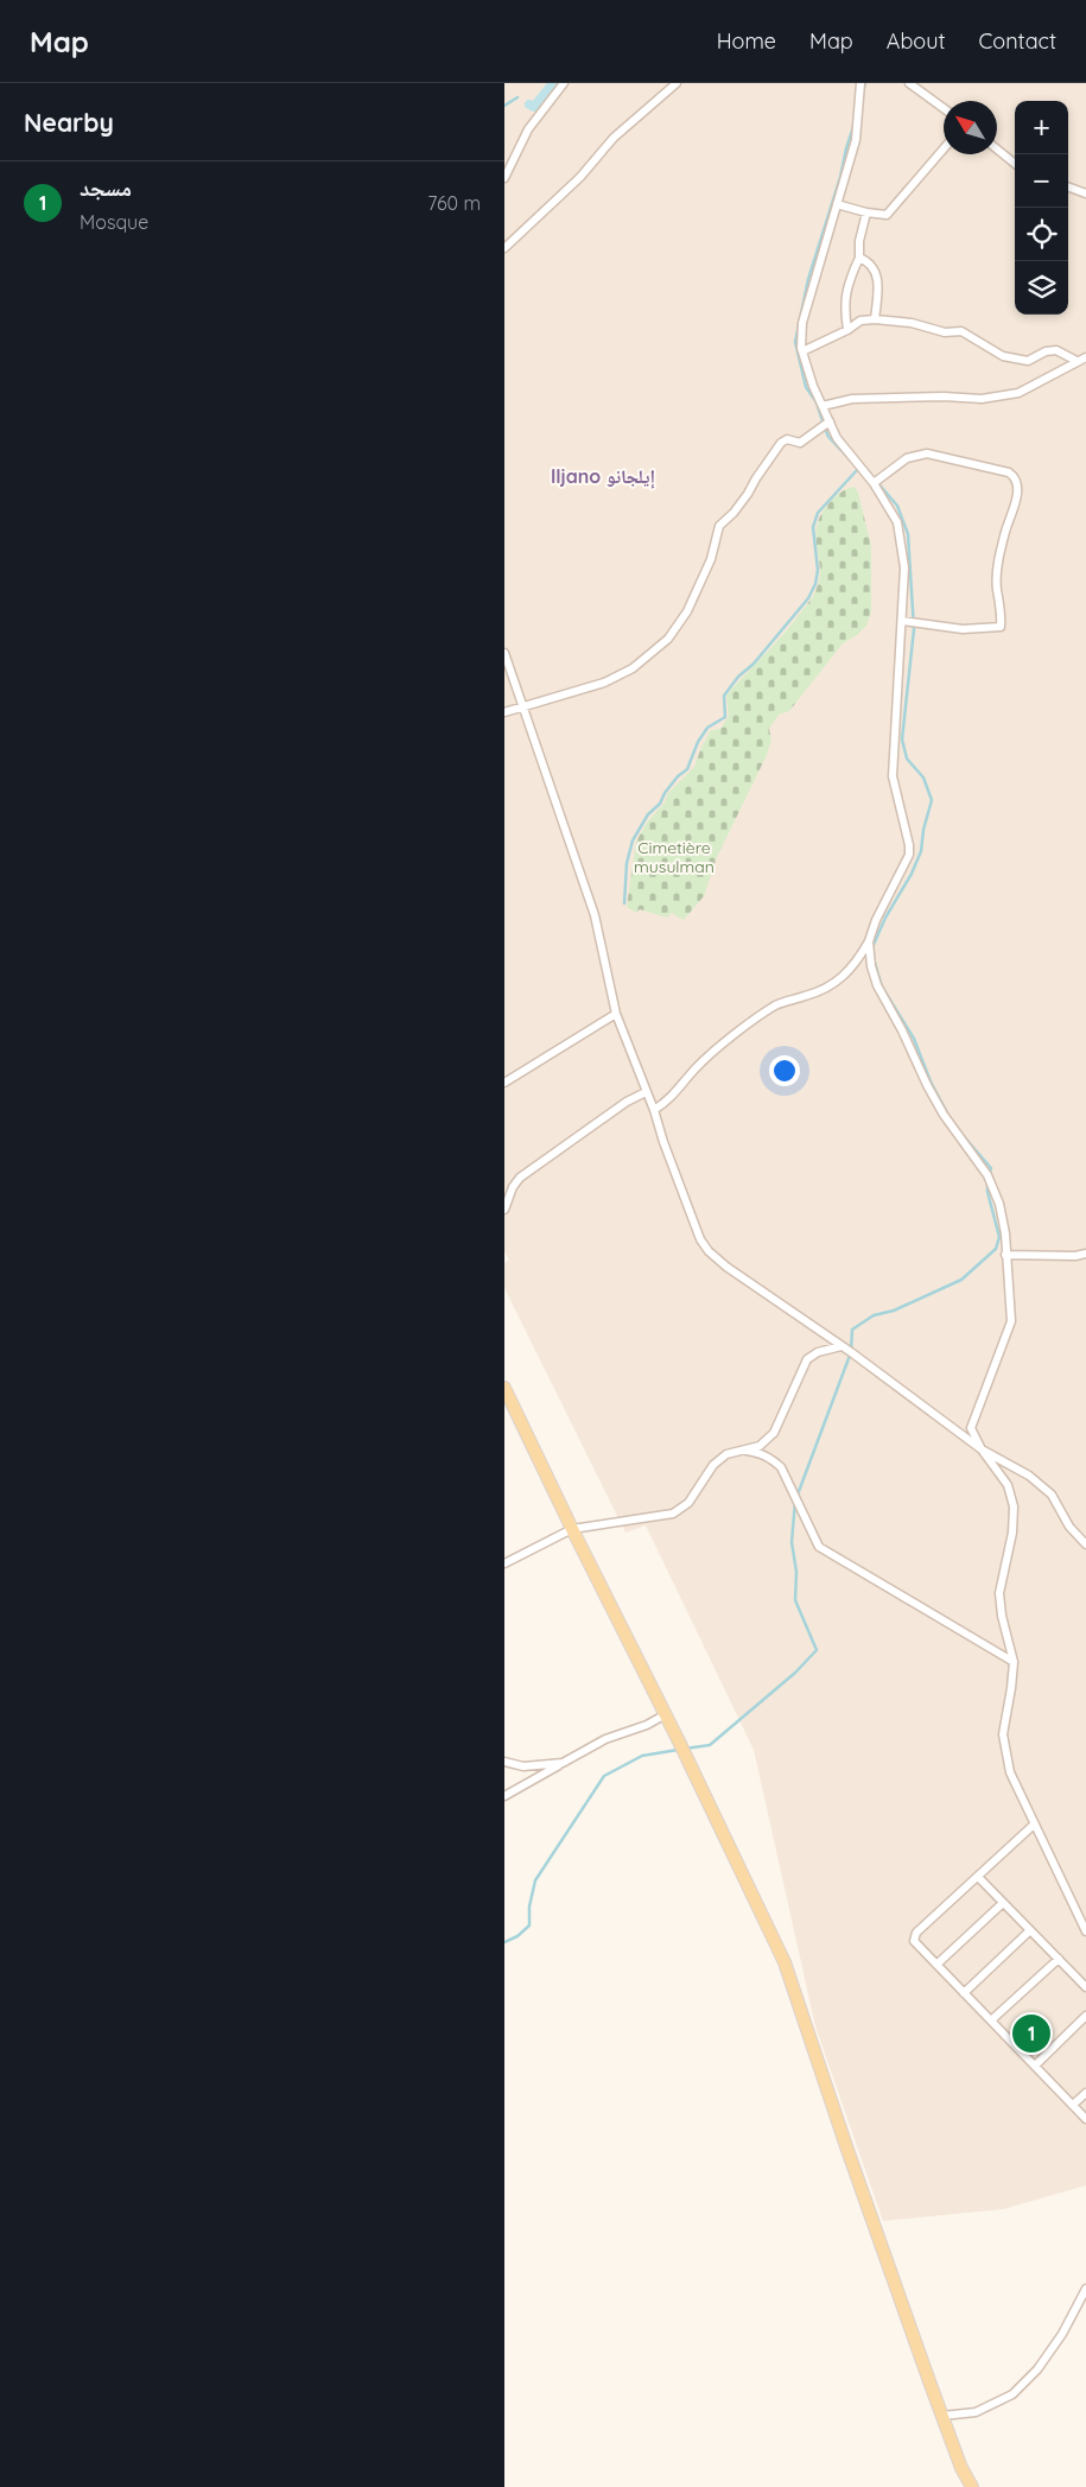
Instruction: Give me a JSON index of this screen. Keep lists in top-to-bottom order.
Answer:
{
  "districts": ["Iljano إيلجانو"],
  "parks": ["Cimetière musulman"],
  "north": "top left",
  "page": {
    "header": "Map",
    "nav": [
      "Home",
      "Map",
      "About",
      "Contact"
    ],
    "heading": "Nearby",
    "map_buttons": ["+", "−"],
    "list": [
      {
        "mark": "1",
        "name": "مسجد",
        "note": "Mosque",
        "value": "760 m"
      }
    ],
    "pins": "1"
  }
}
